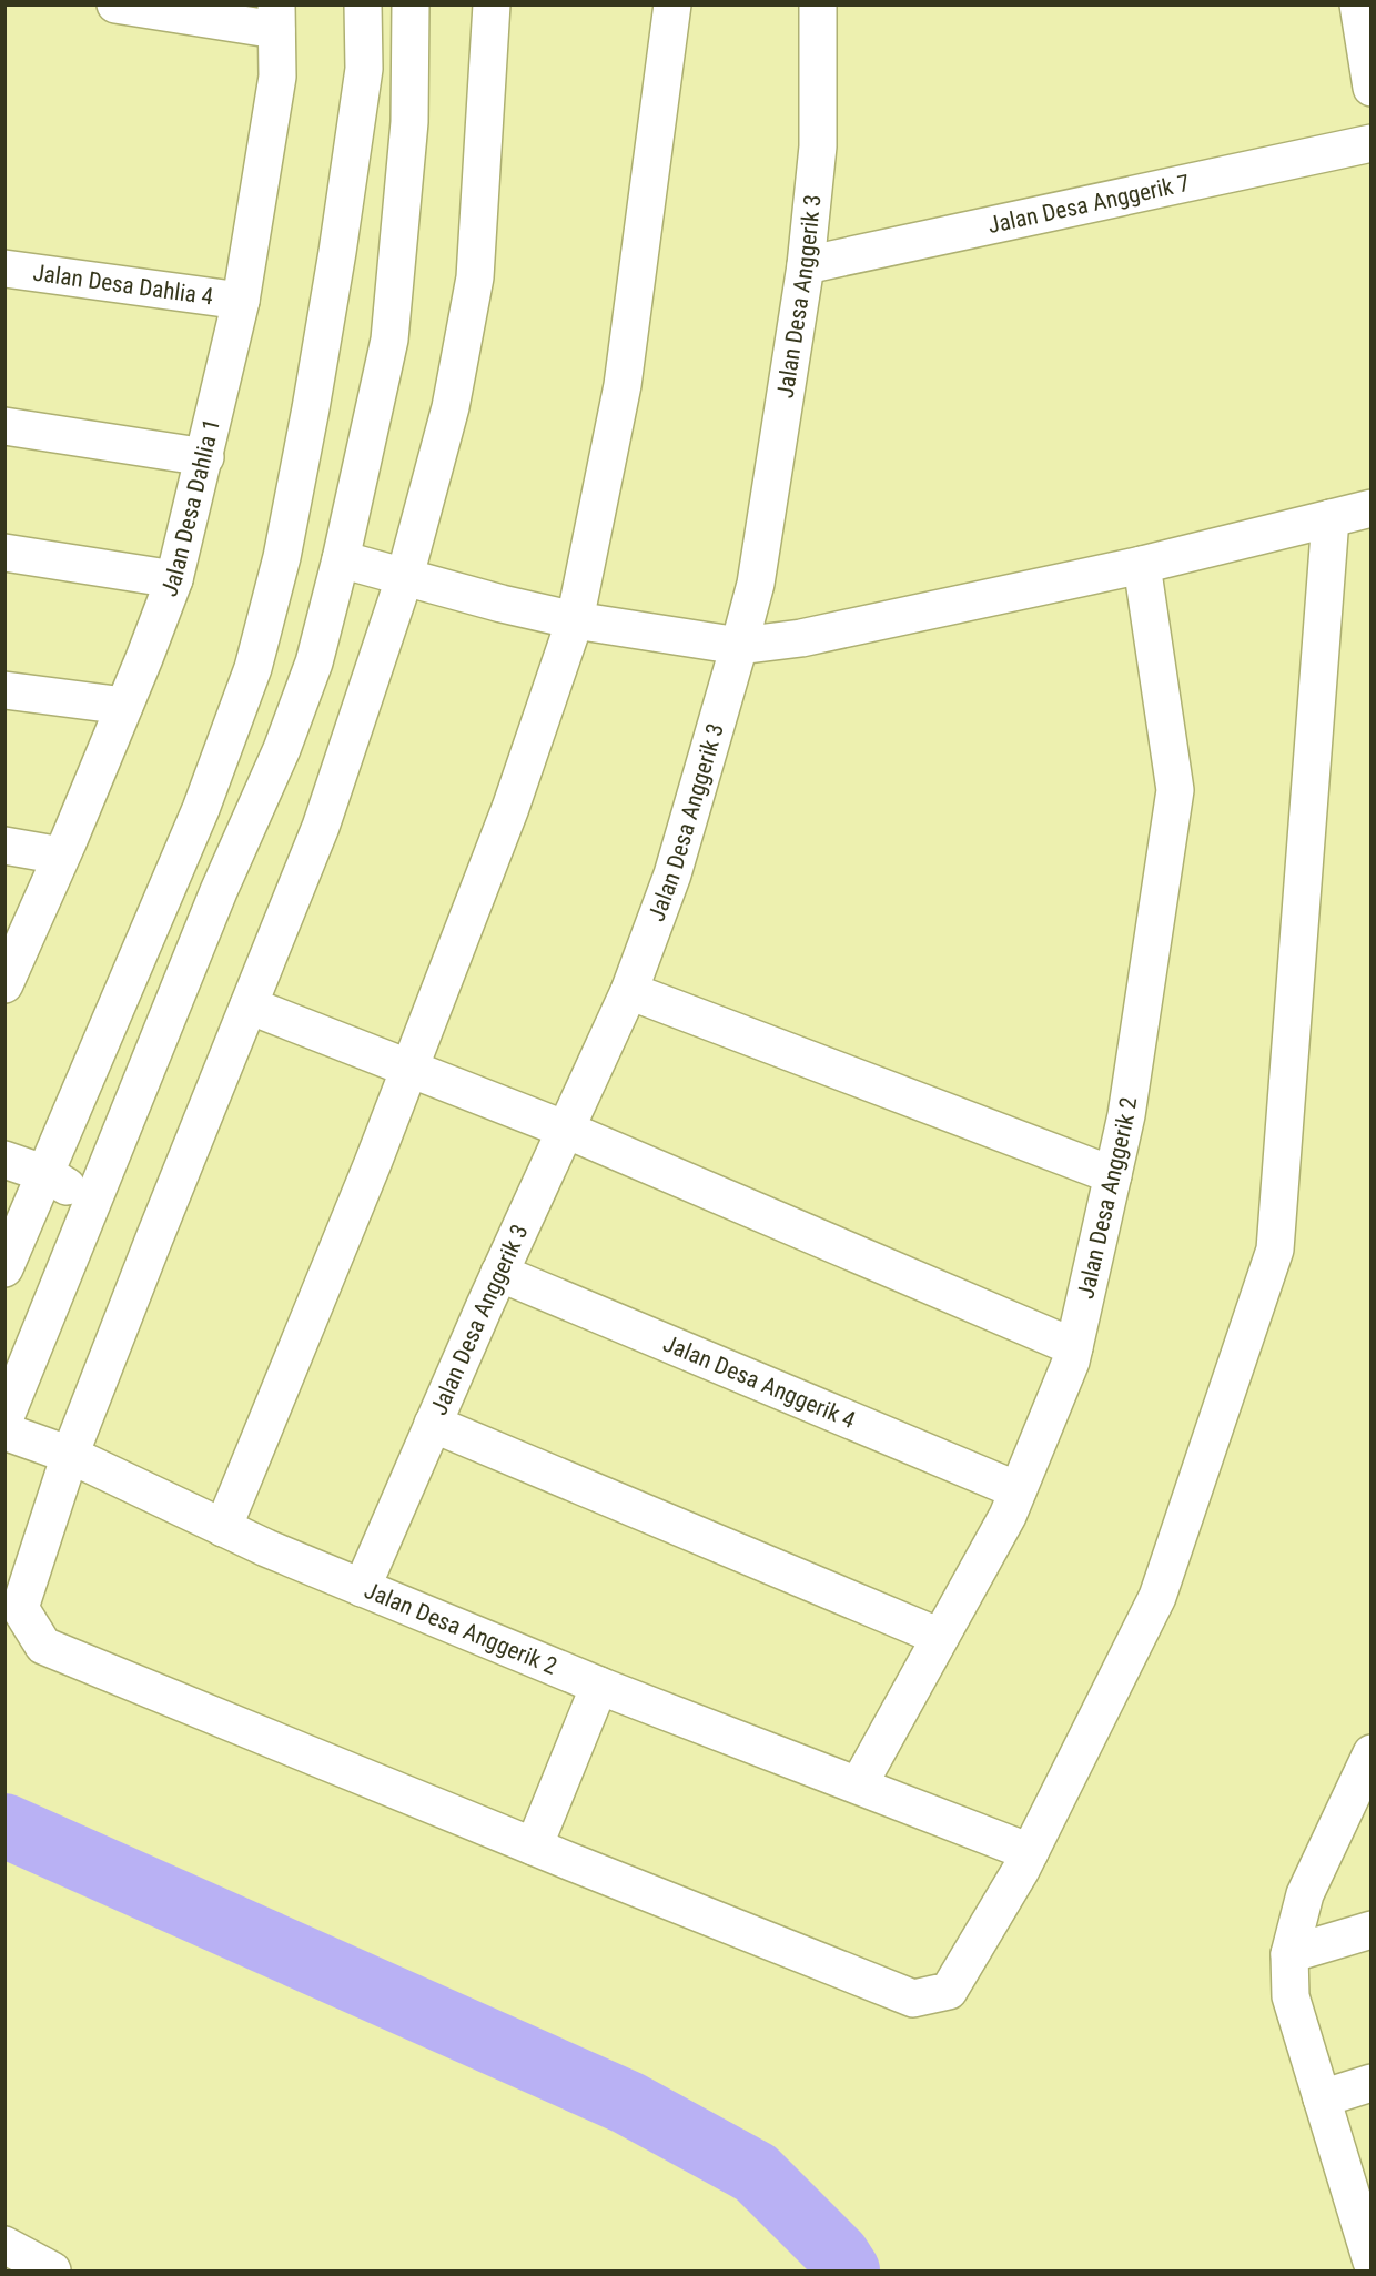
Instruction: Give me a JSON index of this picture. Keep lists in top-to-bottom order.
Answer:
{
  "streets": {
    "street": [
      "Jalan Desa Anggerik 7",
      "Jalan Desa Dahlia 4",
      "Jalan Desa Anggerik 3",
      "Jalan Desa Dahlia 1",
      "Jalan Desa Anggerik 2",
      "Jalan Desa Anggerik 4"
    ]
  },
  "crossings": [
    ["Jalan Desa Anggerik 7", "Jalan Desa Anggerik 3"],
    ["Jalan Desa Dahlia 4", "Jalan Desa Dahlia 1"],
    ["Jalan Desa Anggerik 3", "Jalan Desa Anggerik 2"],
    ["Jalan Desa Anggerik 3", "Jalan Desa Anggerik 4"],
    ["Jalan Desa Anggerik 2", "Jalan Desa Anggerik 4"]
  ]
}
